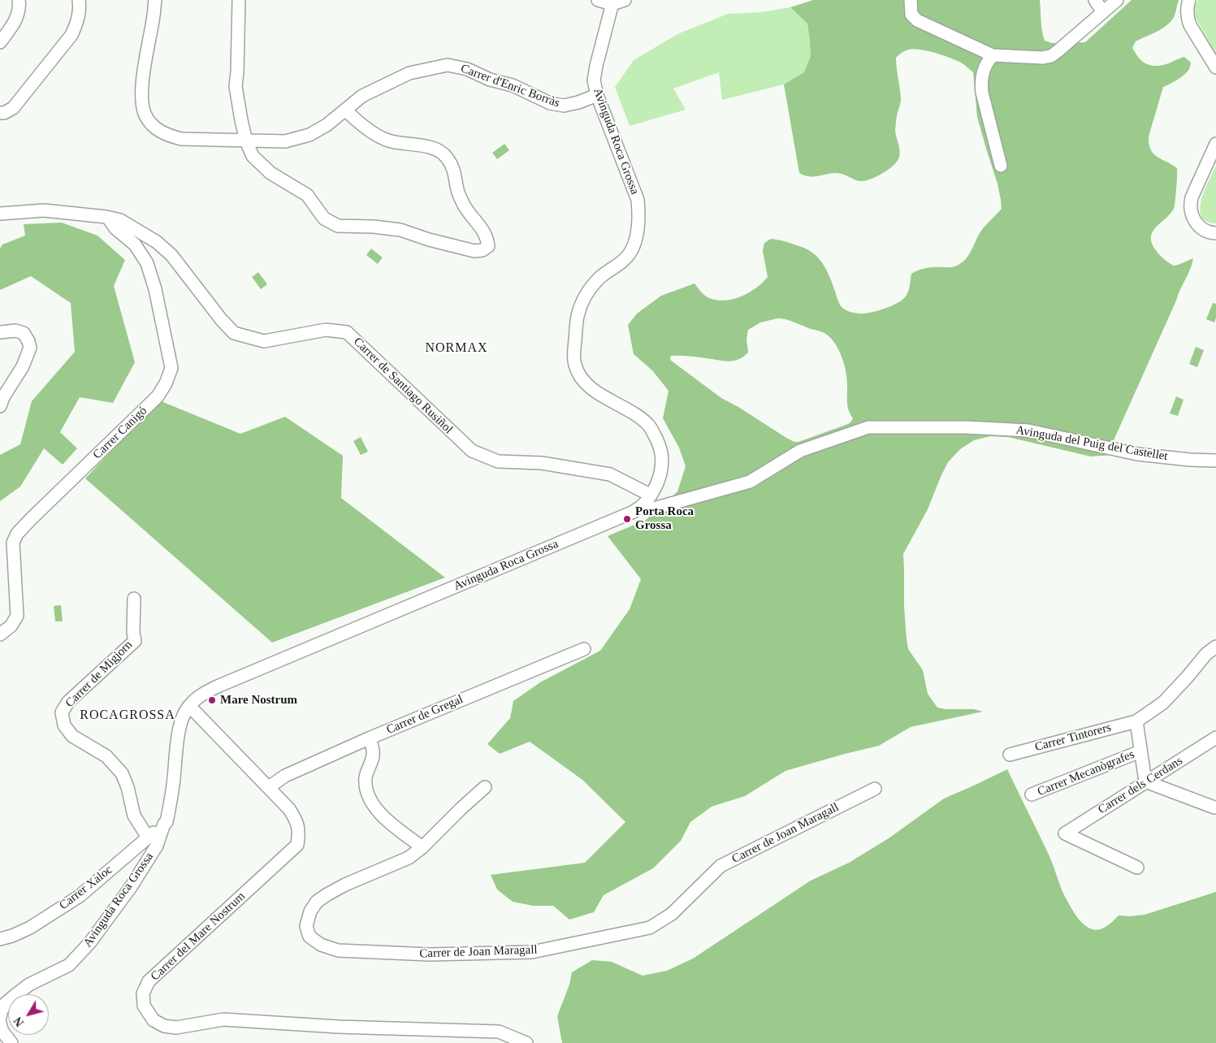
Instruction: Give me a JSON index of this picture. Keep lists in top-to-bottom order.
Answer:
{
  "streets": {
    "street": [
      "Carrer d'Enric Borràs",
      "Avinguda Roca Grossa",
      "Carrer de Santiago Rusiñol",
      "Carrer Canigó",
      "Avinguda del Puig del Castellet",
      "Carrer de Migjorn",
      "Carrer de Gregal",
      "Carrer Tintorers",
      "Carrer Mecanògrafes",
      "Carrer dels Cerdans",
      "Carrer de Joan Maragall",
      "Carrer Xaloc",
      "Carrer del Mare Nostrum"
    ]
  },
  "crossings": [
    ["Carrer d'Enric Borràs", "Avinguda Roca Grossa"],
    ["Avinguda Roca Grossa", "Carrer de Santiago Rusiñol"],
    ["Avinguda Roca Grossa", "Avinguda del Puig del Castellet"],
    ["Avinguda Roca Grossa", "Carrer Xaloc"],
    ["Avinguda Roca Grossa", "Carrer del Mare Nostrum"],
    ["Carrer de Santiago Rusiñol", "Carrer Canigó"],
    ["Carrer de Santiago Rusiñol", "Avinguda del Puig del Castellet"],
    ["Carrer de Migjorn", "Carrer Xaloc"],
    ["Carrer de Gregal", "Carrer del Mare Nostrum"]
  ],
  "districts": ["NORMAX", "ROCAGROSSA"],
  "places": ["Porta Roca Grossa", "Mare Nostrum"],
  "north": "bottom left"
}
